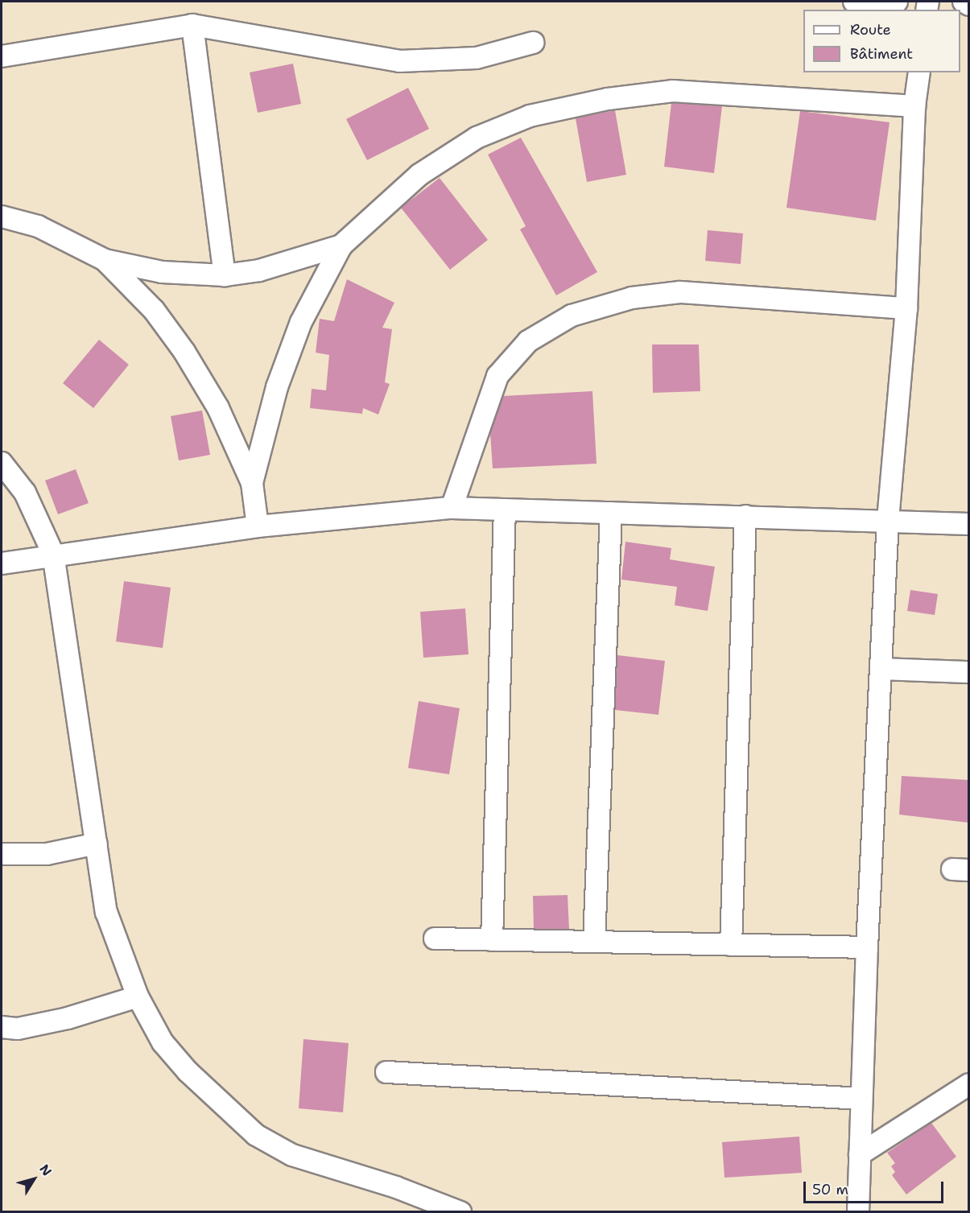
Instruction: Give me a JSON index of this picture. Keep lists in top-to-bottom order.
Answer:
{
  "legend": ["Route", "Bâtiment"],
  "scale_bar": "50 m",
  "north": "top right"
}
